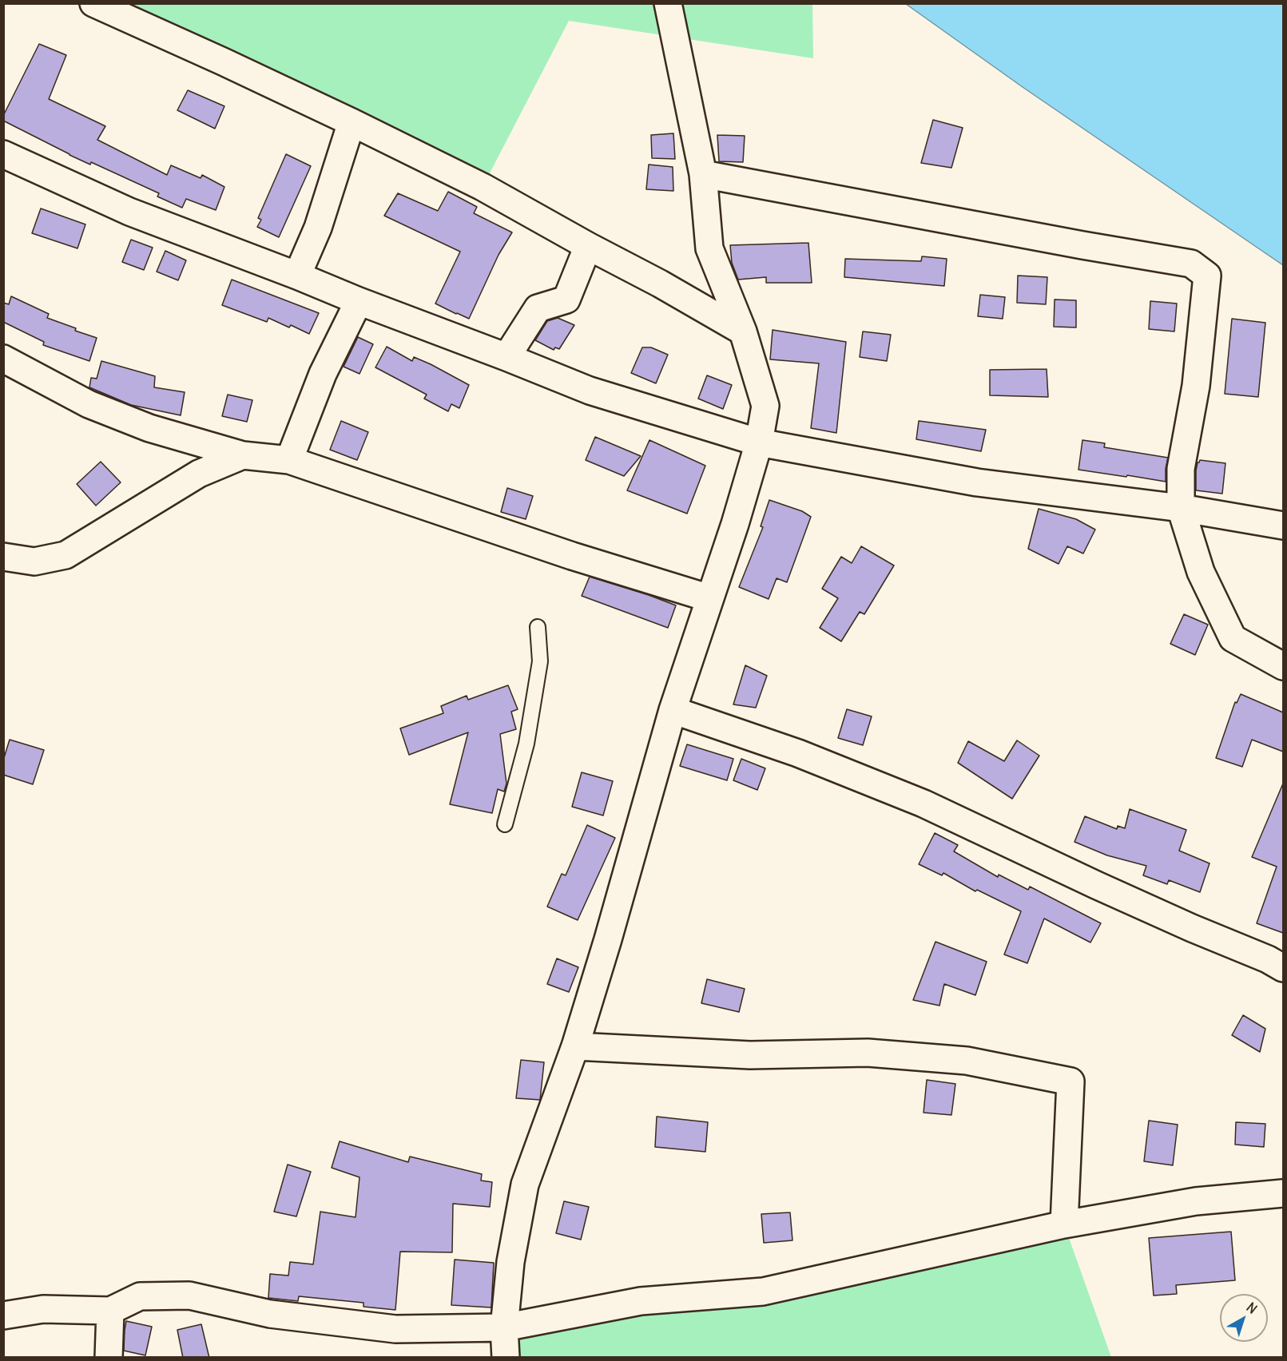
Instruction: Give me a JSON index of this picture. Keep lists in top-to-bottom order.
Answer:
{
  "north": "top right"
}
